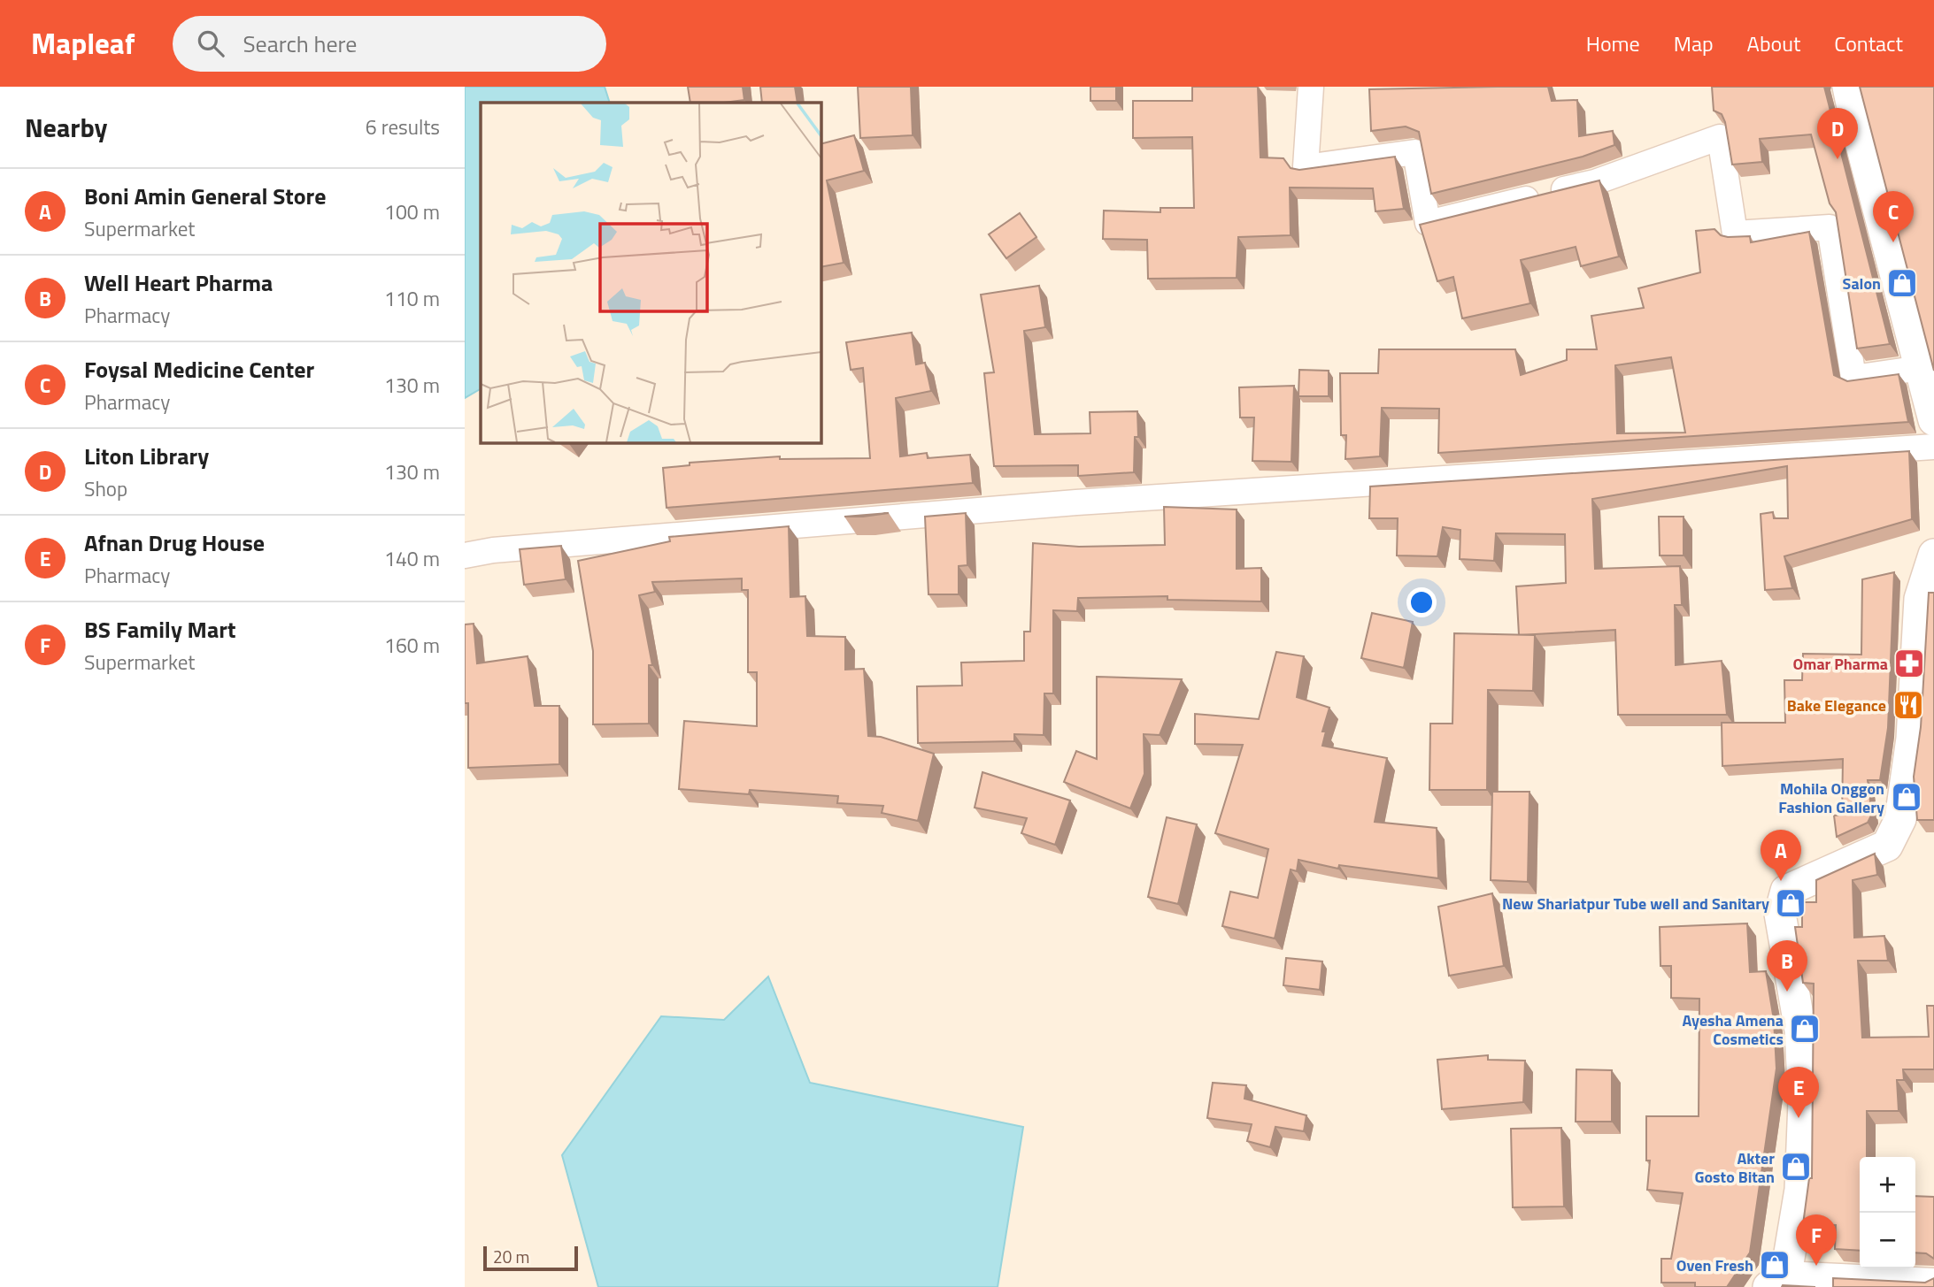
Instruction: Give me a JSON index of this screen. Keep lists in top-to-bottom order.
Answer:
{
  "places": {
    "shop": [
      "Salon",
      "Mohila Onggon Fashion Gallery",
      "New Shariatpur Tube well and Sanitary",
      "Ayesha Amena Cosmetics",
      "Akter Gosto Bitan",
      "Oven Fresh"
    ],
    "pharmacy": ["Omar Pharma"],
    "restaurant": ["Bake Elegance"]
  },
  "scale_bar": "20 m",
  "page": {
    "header": "Mapleaf",
    "search": "Search here",
    "nav": [
      "Home",
      "Map",
      "About",
      "Contact"
    ],
    "heading": ["Nearby", "6 results"],
    "pins": [
      "D",
      "C",
      "A",
      "B",
      "E",
      "F"
    ],
    "list": [
      {
        "mark": "A",
        "name": "Boni Amin General Store",
        "note": "Supermarket",
        "value": "100 m"
      },
      {
        "mark": "B",
        "name": "Well Heart Pharma",
        "note": "Pharmacy",
        "value": "110 m"
      },
      {
        "mark": "C",
        "name": "Foysal Medicine Center",
        "note": "Pharmacy",
        "value": "130 m"
      },
      {
        "mark": "D",
        "name": "Liton Library",
        "note": "Shop",
        "value": "130 m"
      },
      {
        "mark": "E",
        "name": "Afnan Drug House",
        "note": "Pharmacy",
        "value": "140 m"
      },
      {
        "mark": "F",
        "name": "BS Family Mart",
        "note": "Supermarket",
        "value": "160 m"
      }
    ],
    "map_buttons": ["+", "−"],
    "scale": "20 m"
  }
}
